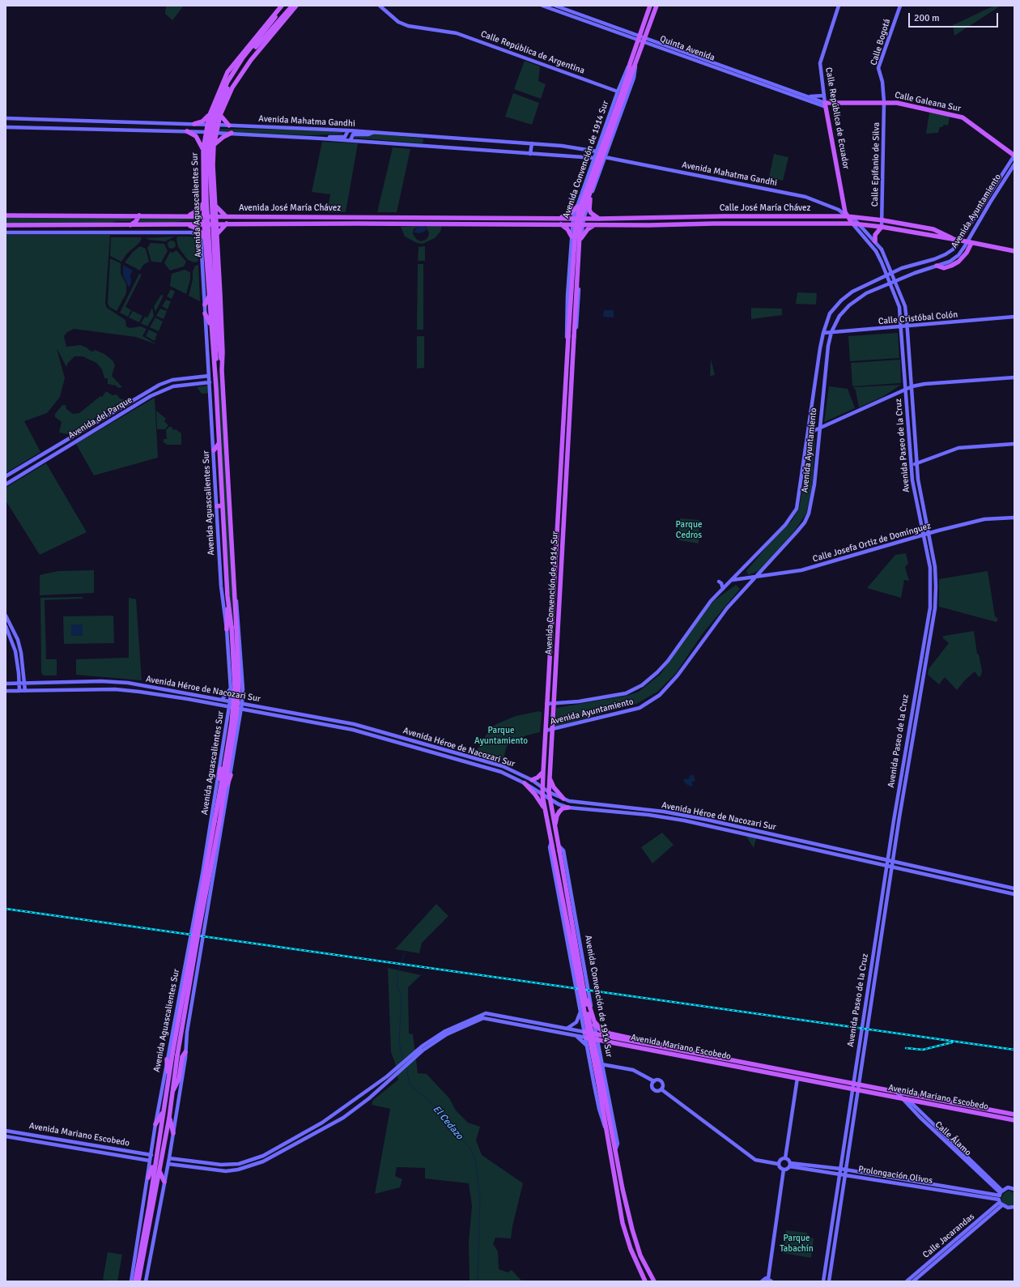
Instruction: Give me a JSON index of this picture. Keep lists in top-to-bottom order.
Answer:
{
  "streets": {
    "main road": [
      "Calle Bogotá",
      "Quinta Avenida",
      "Calle República de Argentina",
      "Calle Galeana Sur",
      "Calle República de Ecuador",
      "Avenida Mahatma Gandhi",
      "Avenida Convención de 1914 Sur",
      "Calle Epifanio de Silva",
      "Avenida Aguascalientes Sur",
      "Avenida José María Chávez",
      "Calle José María Chávez",
      "Avenida Ayuntamiento",
      "Calle Cristóbal Colón",
      "Avenida del Parque",
      "Avenida Paseo de la Cruz",
      "Calle Josefa Ortiz de Domínguez",
      "Avenida Héroe de Nacozari Sur",
      "Avenida Mariano Escobedo",
      "Calle Álamo",
      "Prolongación Olivos",
      "Calle Jacarandas"
    ]
  },
  "crossings": [
    ["Calle Bogotá", "Calle Galeana Sur"],
    ["Calle Bogotá", "Calle Epifanio de Silva"],
    ["Quinta Avenida", "Calle Galeana Sur"],
    ["Quinta Avenida", "Calle República de Ecuador"],
    ["Quinta Avenida", "Avenida Convención de 1914 Sur"],
    ["Calle República de Argentina", "Avenida Convención de 1914 Sur"],
    ["Calle Galeana Sur", "Calle República de Ecuador"],
    ["Calle Galeana Sur", "Calle Epifanio de Silva"],
    ["Calle Galeana Sur", "Avenida Ayuntamiento"],
    ["Calle República de Ecuador", "Avenida Mahatma Gandhi"],
    ["Calle República de Ecuador", "Calle José María Chávez"],
    ["Calle República de Ecuador", "Avenida Paseo de la Cruz"],
    ["Avenida Mahatma Gandhi", "Avenida Convención de 1914 Sur"],
    ["Avenida Mahatma Gandhi", "Avenida Aguascalientes Sur"],
    ["Avenida Mahatma Gandhi", "Calle José María Chávez"],
    ["Avenida Mahatma Gandhi", "Avenida Paseo de la Cruz"],
    ["Avenida Convención de 1914 Sur", "Avenida José María Chávez"],
    ["Avenida Convención de 1914 Sur", "Calle José María Chávez"],
    ["Avenida Convención de 1914 Sur", "Avenida Ayuntamiento"],
    ["Avenida Convención de 1914 Sur", "Avenida Héroe de Nacozari Sur"],
    ["Avenida Convención de 1914 Sur", "Avenida Mariano Escobedo"],
    ["Calle Epifanio de Silva", "Calle José María Chávez"],
    ["Avenida Aguascalientes Sur", "Avenida José María Chávez"],
    ["Avenida Aguascalientes Sur", "Avenida del Parque"],
    ["Avenida Aguascalientes Sur", "Avenida Héroe de Nacozari Sur"],
    ["Avenida Aguascalientes Sur", "Avenida Mariano Escobedo"],
    ["Avenida José María Chávez", "Calle José María Chávez"],
    ["Calle José María Chávez", "Avenida Paseo de la Cruz"],
    ["Avenida Ayuntamiento", "Calle Cristóbal Colón"],
    ["Avenida Ayuntamiento", "Calle Josefa Ortiz de Domínguez"],
    ["Calle Cristóbal Colón", "Avenida Paseo de la Cruz"],
    ["Avenida Paseo de la Cruz", "Calle Josefa Ortiz de Domínguez"],
    ["Avenida Paseo de la Cruz", "Avenida Héroe de Nacozari Sur"],
    ["Avenida Paseo de la Cruz", "Avenida Mariano Escobedo"],
    ["Avenida Paseo de la Cruz", "Prolongación Olivos"],
    ["Avenida Mariano Escobedo", "Calle Álamo"],
    ["Calle Álamo", "Prolongación Olivos"],
    ["Prolongación Olivos", "Calle Jacarandas"]
  ],
  "water": ["El Cedazo"],
  "parks": ["Parque Cedros", "Parque Ayuntamiento", "Parque Tabachín"],
  "scale_bar": "200 m"
}
